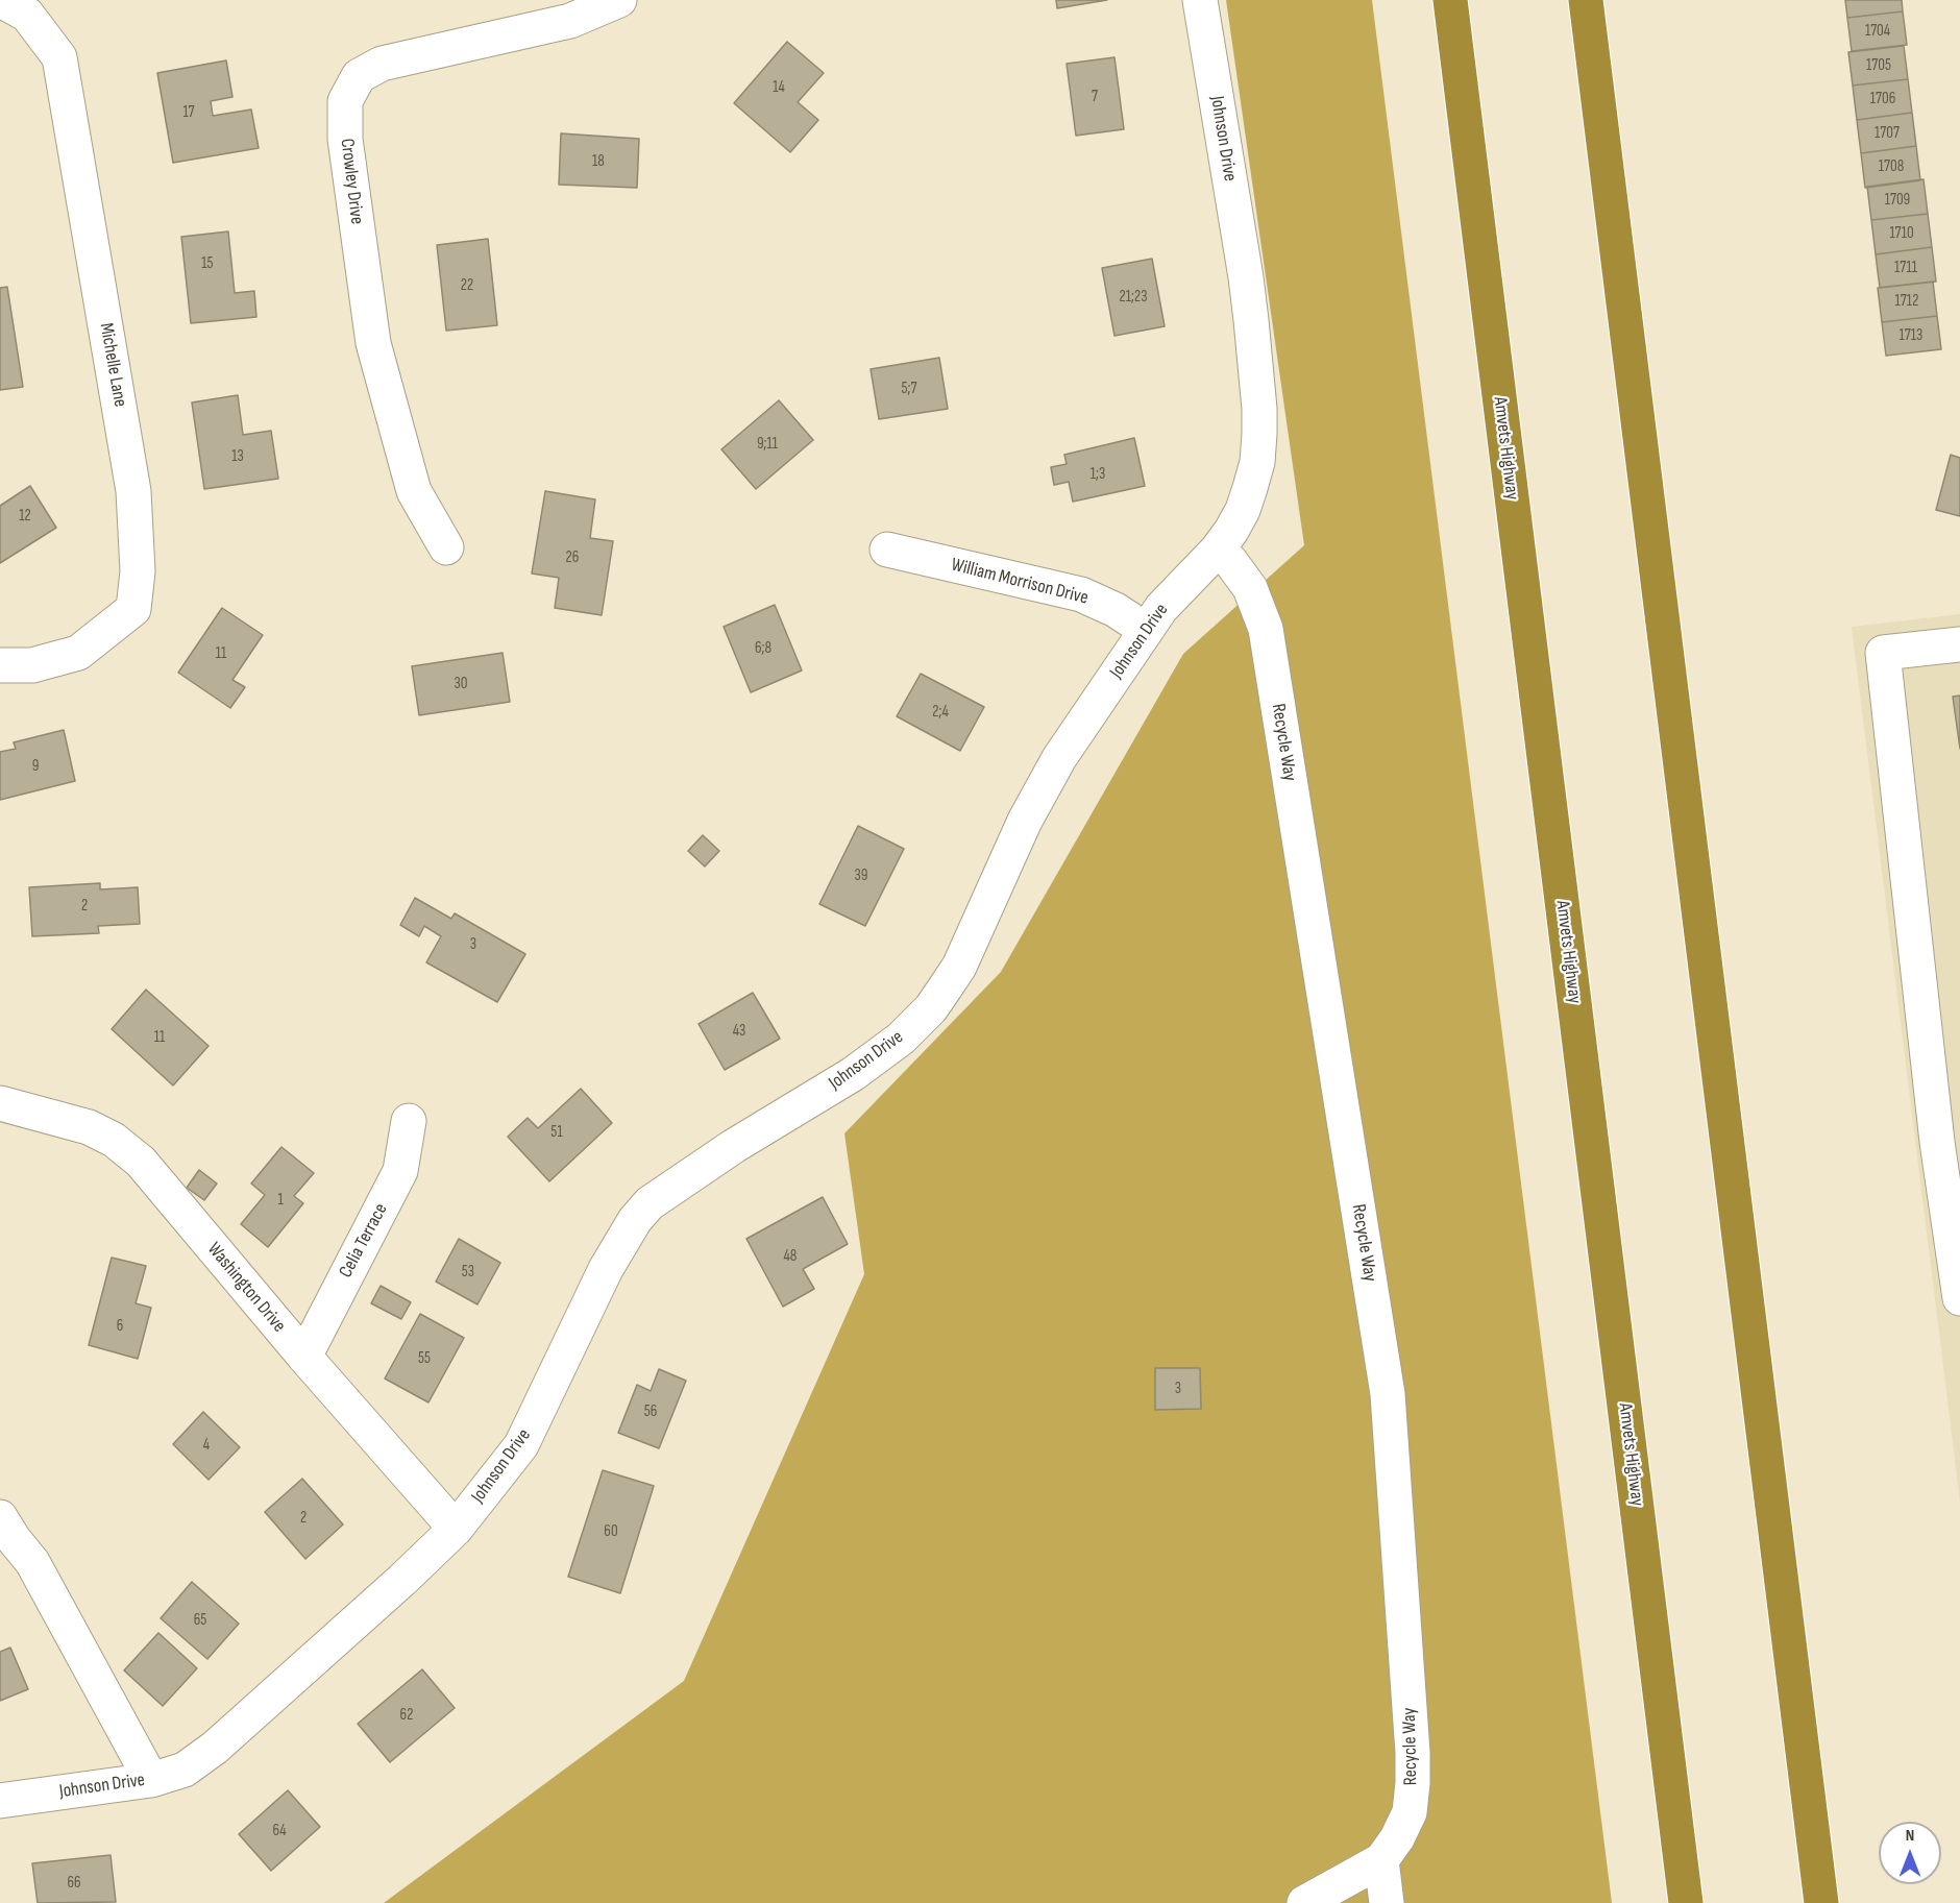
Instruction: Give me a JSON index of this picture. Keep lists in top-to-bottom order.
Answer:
{
  "streets": {
    "highway": ["Amvets Highway"],
    "street": [
      "Johnson Drive",
      "Crowley Drive",
      "Michelle Lane",
      "William Morrison Drive",
      "Recycle Way",
      "Celia Terrace",
      "Washington Drive"
    ]
  },
  "crossings": [
    ["Johnson Drive", "William Morrison Drive"],
    ["Johnson Drive", "Recycle Way"],
    ["Johnson Drive", "Washington Drive"],
    ["Celia Terrace", "Washington Drive"]
  ],
  "house_numbers": [
    "1704",
    "1705",
    "14",
    "7",
    "1706",
    "17",
    "1707",
    "18",
    "1708",
    "1709",
    "1710",
    "15",
    "1711",
    "22",
    "21;23",
    "1712",
    "1713",
    "5;7",
    "9;11",
    "13",
    "1;3",
    "12",
    "26",
    "6;8",
    "11",
    "30",
    "2;4",
    "9",
    "39",
    "2",
    "3",
    "43",
    "11",
    "51",
    "1",
    "48",
    "53",
    "6",
    "55",
    "3",
    "56",
    "4",
    "2",
    "60",
    "65",
    "62",
    "64",
    "66"
  ],
  "north": "top"
}
